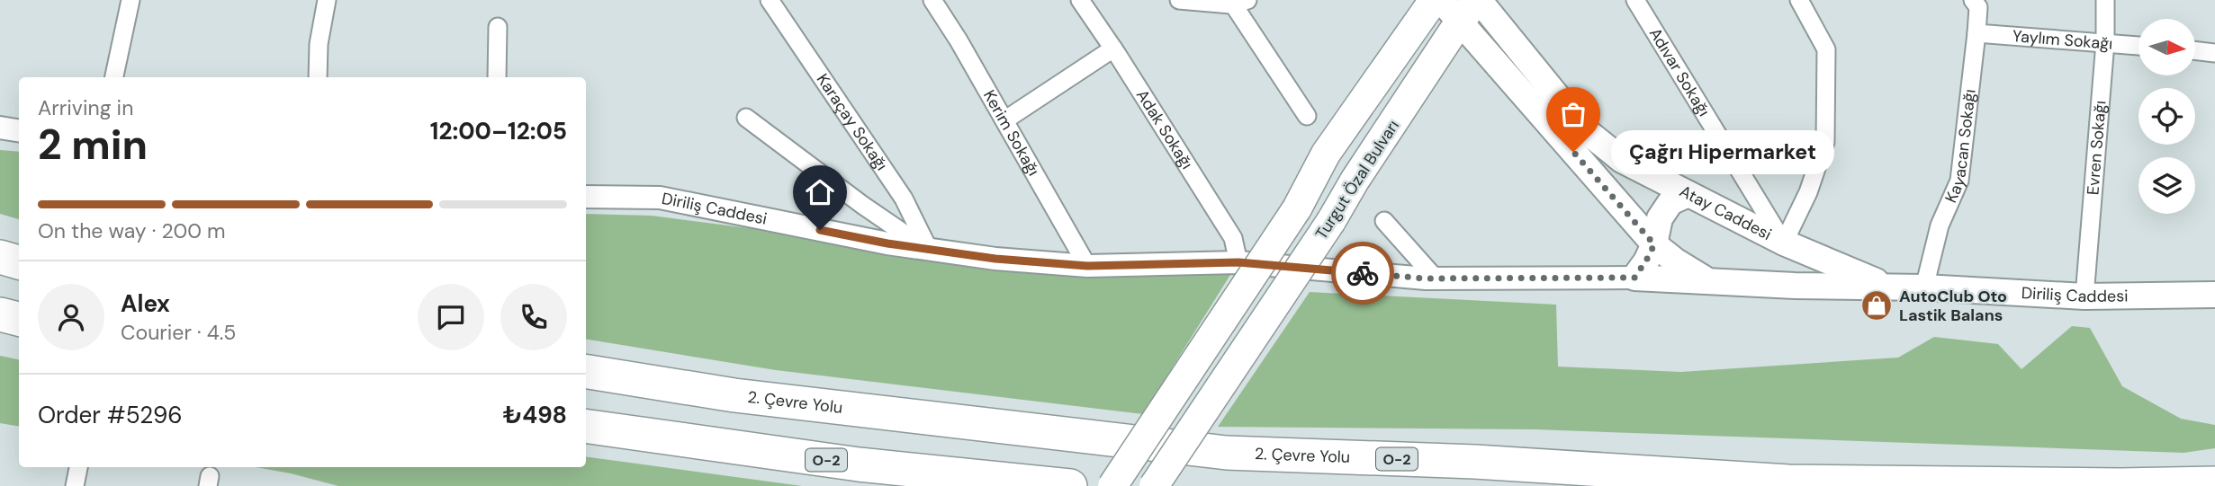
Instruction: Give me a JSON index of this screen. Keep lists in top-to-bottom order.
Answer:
{
  "streets": {
    "highway": ["2. Çevre Yolu", "O-2"],
    "main road": ["Turgut Özal Bulvarı", "Diriliş Caddesi", "Atay Caddesi"],
    "street": [
      "Yaylım Sokağı",
      "Adıvar Sokağı",
      "Karaçay Sokağı",
      "Adak Sokağı",
      "Kerim Sokağı",
      "Kayacan Sokağı",
      "Evren Sokağı"
    ]
  },
  "crossings": [
    ["Yaylım Sokağı", "Kayacan Sokağı"],
    ["Yaylım Sokağı", "Evren Sokağı"],
    ["Adıvar Sokağı", "Atay Caddesi"],
    ["Karaçay Sokağı", "Diriliş Caddesi"],
    ["Adak Sokağı", "Diriliş Caddesi"],
    ["Kerim Sokağı", "Diriliş Caddesi"],
    ["Kayacan Sokağı", "Diriliş Caddesi"],
    ["Evren Sokağı", "Diriliş Caddesi"],
    ["Turgut Özal Bulvarı", "Atay Caddesi"],
    ["Diriliş Caddesi", "Atay Caddesi"]
  ],
  "places": {
    "other": ["Çağrı Hipermarket"],
    "shop": ["AutoClub Oto Lastik Balans"]
  },
  "north": "right",
  "page": {
    "heading": ["2 min", "Arriving in", "12:00–12:05"],
    "panel": [
      "Alex",
      "Courier · 4.5",
      "Order #5296",
      "₺498"
    ],
    "bubble": "Çağrı Hipermarket",
    "bar": "On the way · 200 m"
  }
}
